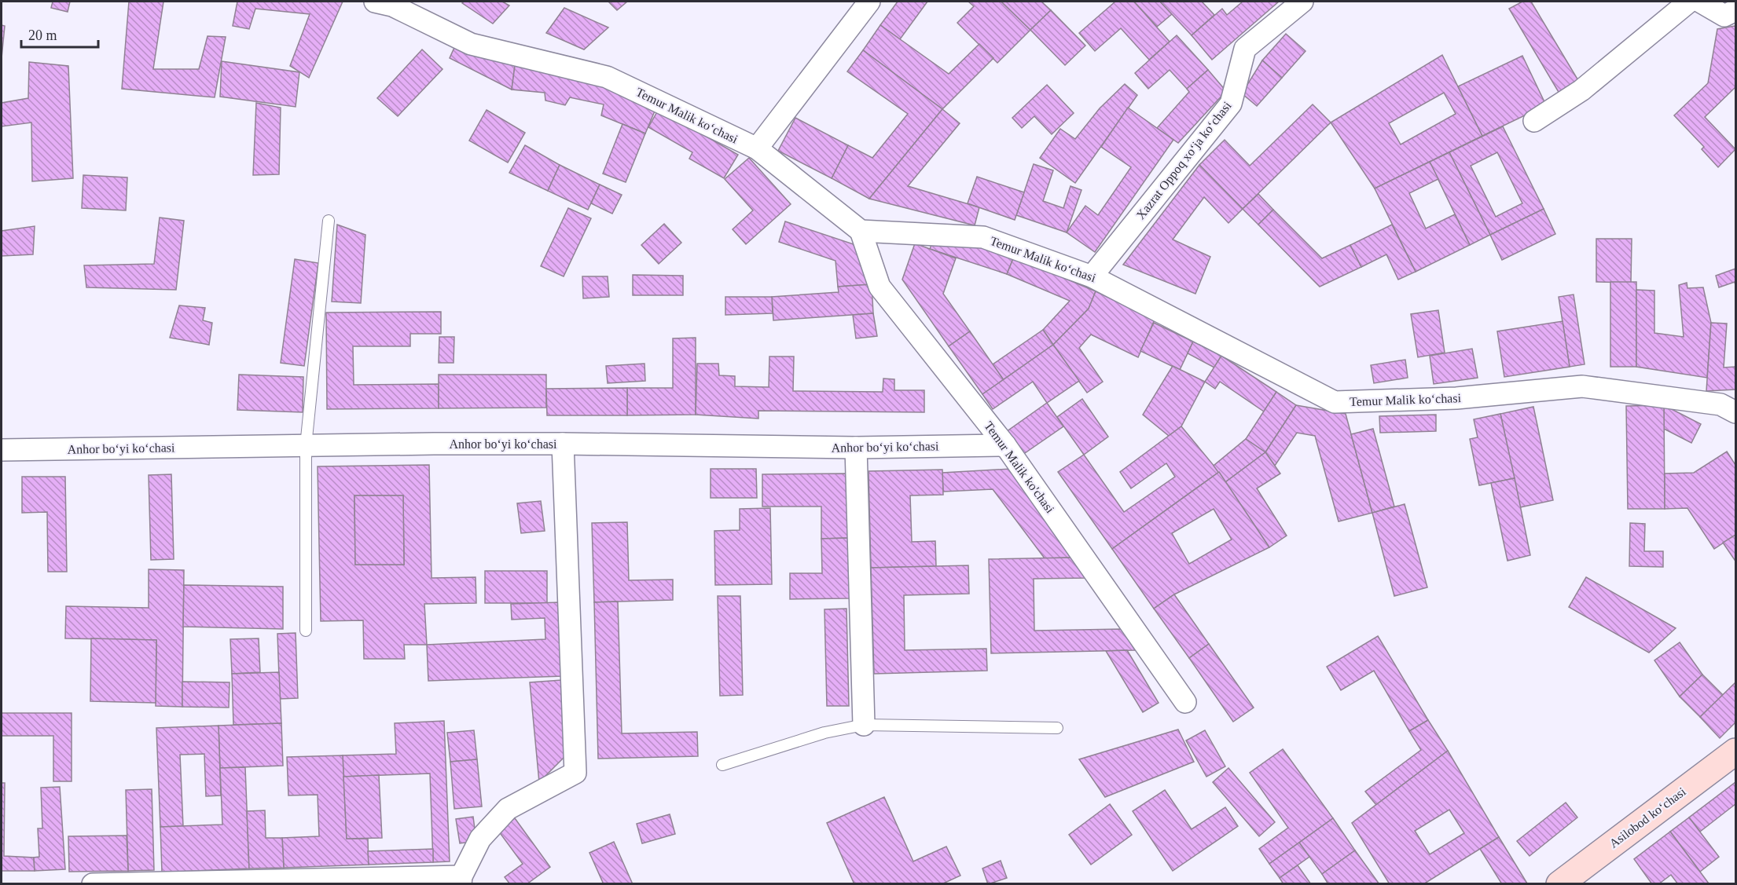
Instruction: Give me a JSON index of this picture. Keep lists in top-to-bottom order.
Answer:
{
  "streets": {
    "street": [
      "Temur Malik koʻchasi",
      "Xazrat Oppoq xo‘ja ko‘chasi",
      "Anhor boʻyi koʻchasi",
      "Temur Malik ko'chasi",
      "Asilobod koʻchasi"
    ]
  },
  "crossings": [
    ["Temur Malik koʻchasi", "Xazrat Oppoq xo‘ja ko‘chasi"],
    ["Temur Malik koʻchasi", "Temur Malik ko'chasi"],
    ["Anhor boʻyi koʻchasi", "Temur Malik ko'chasi"]
  ],
  "scale_bar": "20 m"
}
